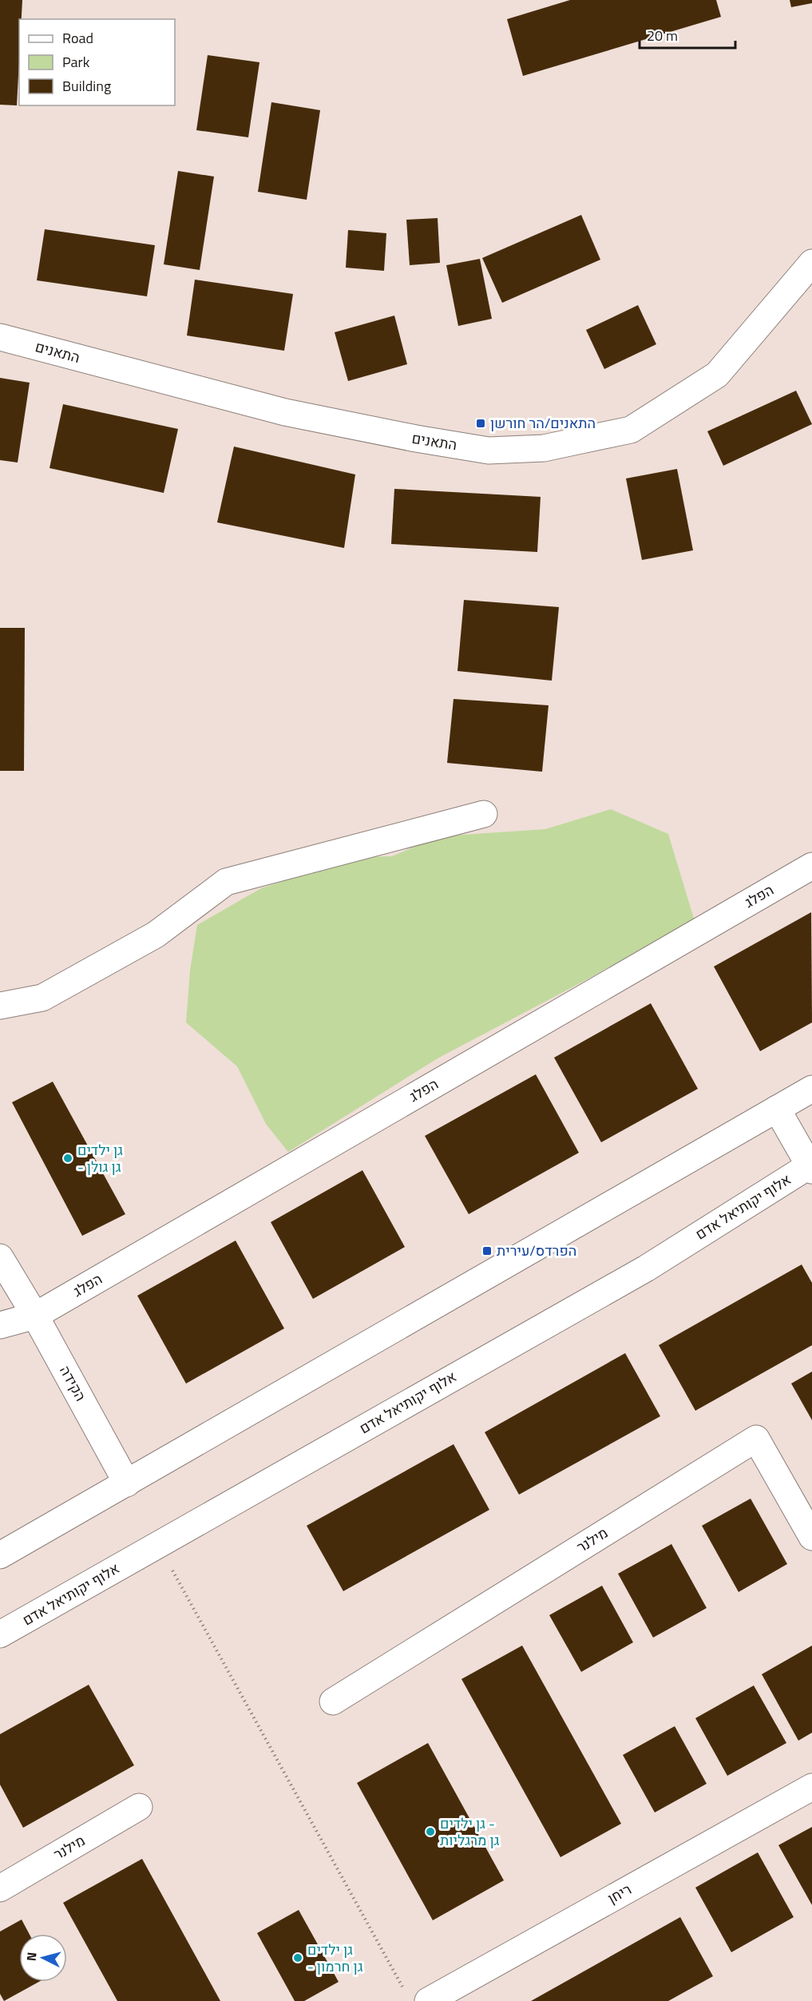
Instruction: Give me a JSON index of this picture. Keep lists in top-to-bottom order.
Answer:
{
  "streets": {
    "street": [
      "התאנים",
      "הפלג",
      "אלוף יקותיאל אדם",
      "הקידה",
      "מילנר",
      "ריחן"
    ]
  },
  "crossings": [
    ["הפלג", "הקידה"]
  ],
  "places": {
    "transit": ["התאנים/הר חורשן", "הפרדס/עירית"],
    "other": ["גן ילדים - גן גולן", "גן ילדים - גן מרגליות", "גן ילדים - גן חרמון"]
  },
  "legend": ["Road", "Park", "Building"],
  "scale_bar": "20 m",
  "north": "left"
}
